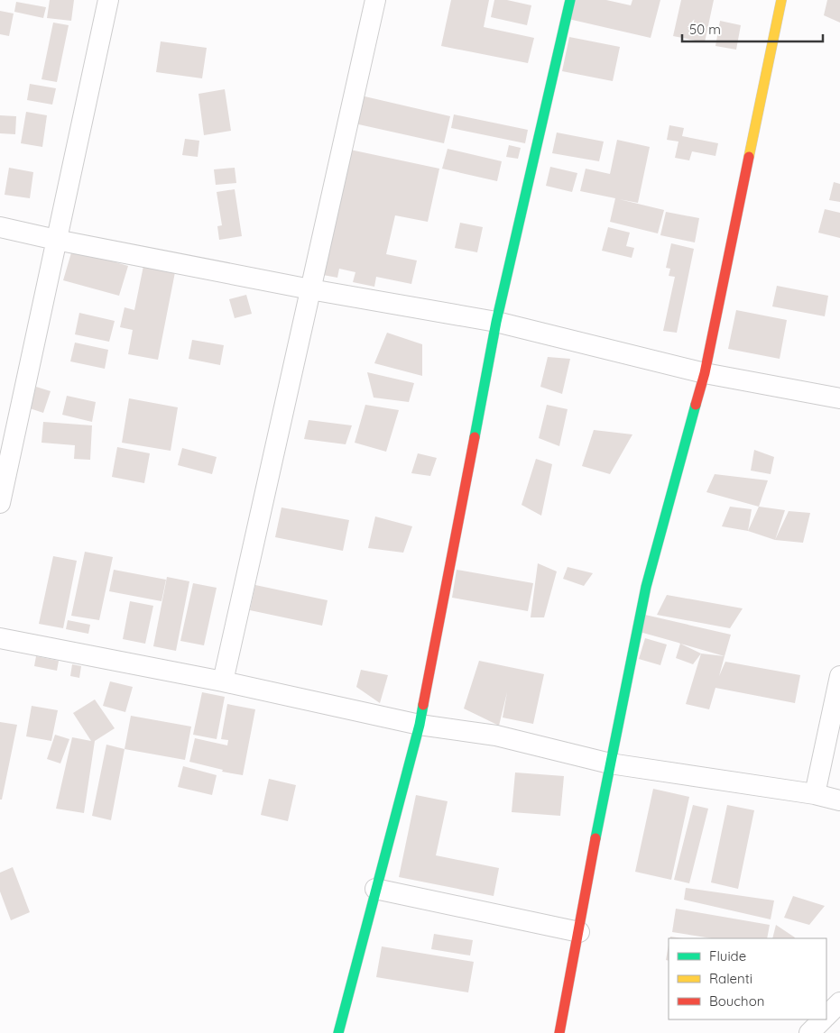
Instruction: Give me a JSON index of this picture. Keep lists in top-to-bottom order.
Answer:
{
  "legend": ["Fluide", "Ralenti", "Bouchon"],
  "scale_bar": "50 m"
}
